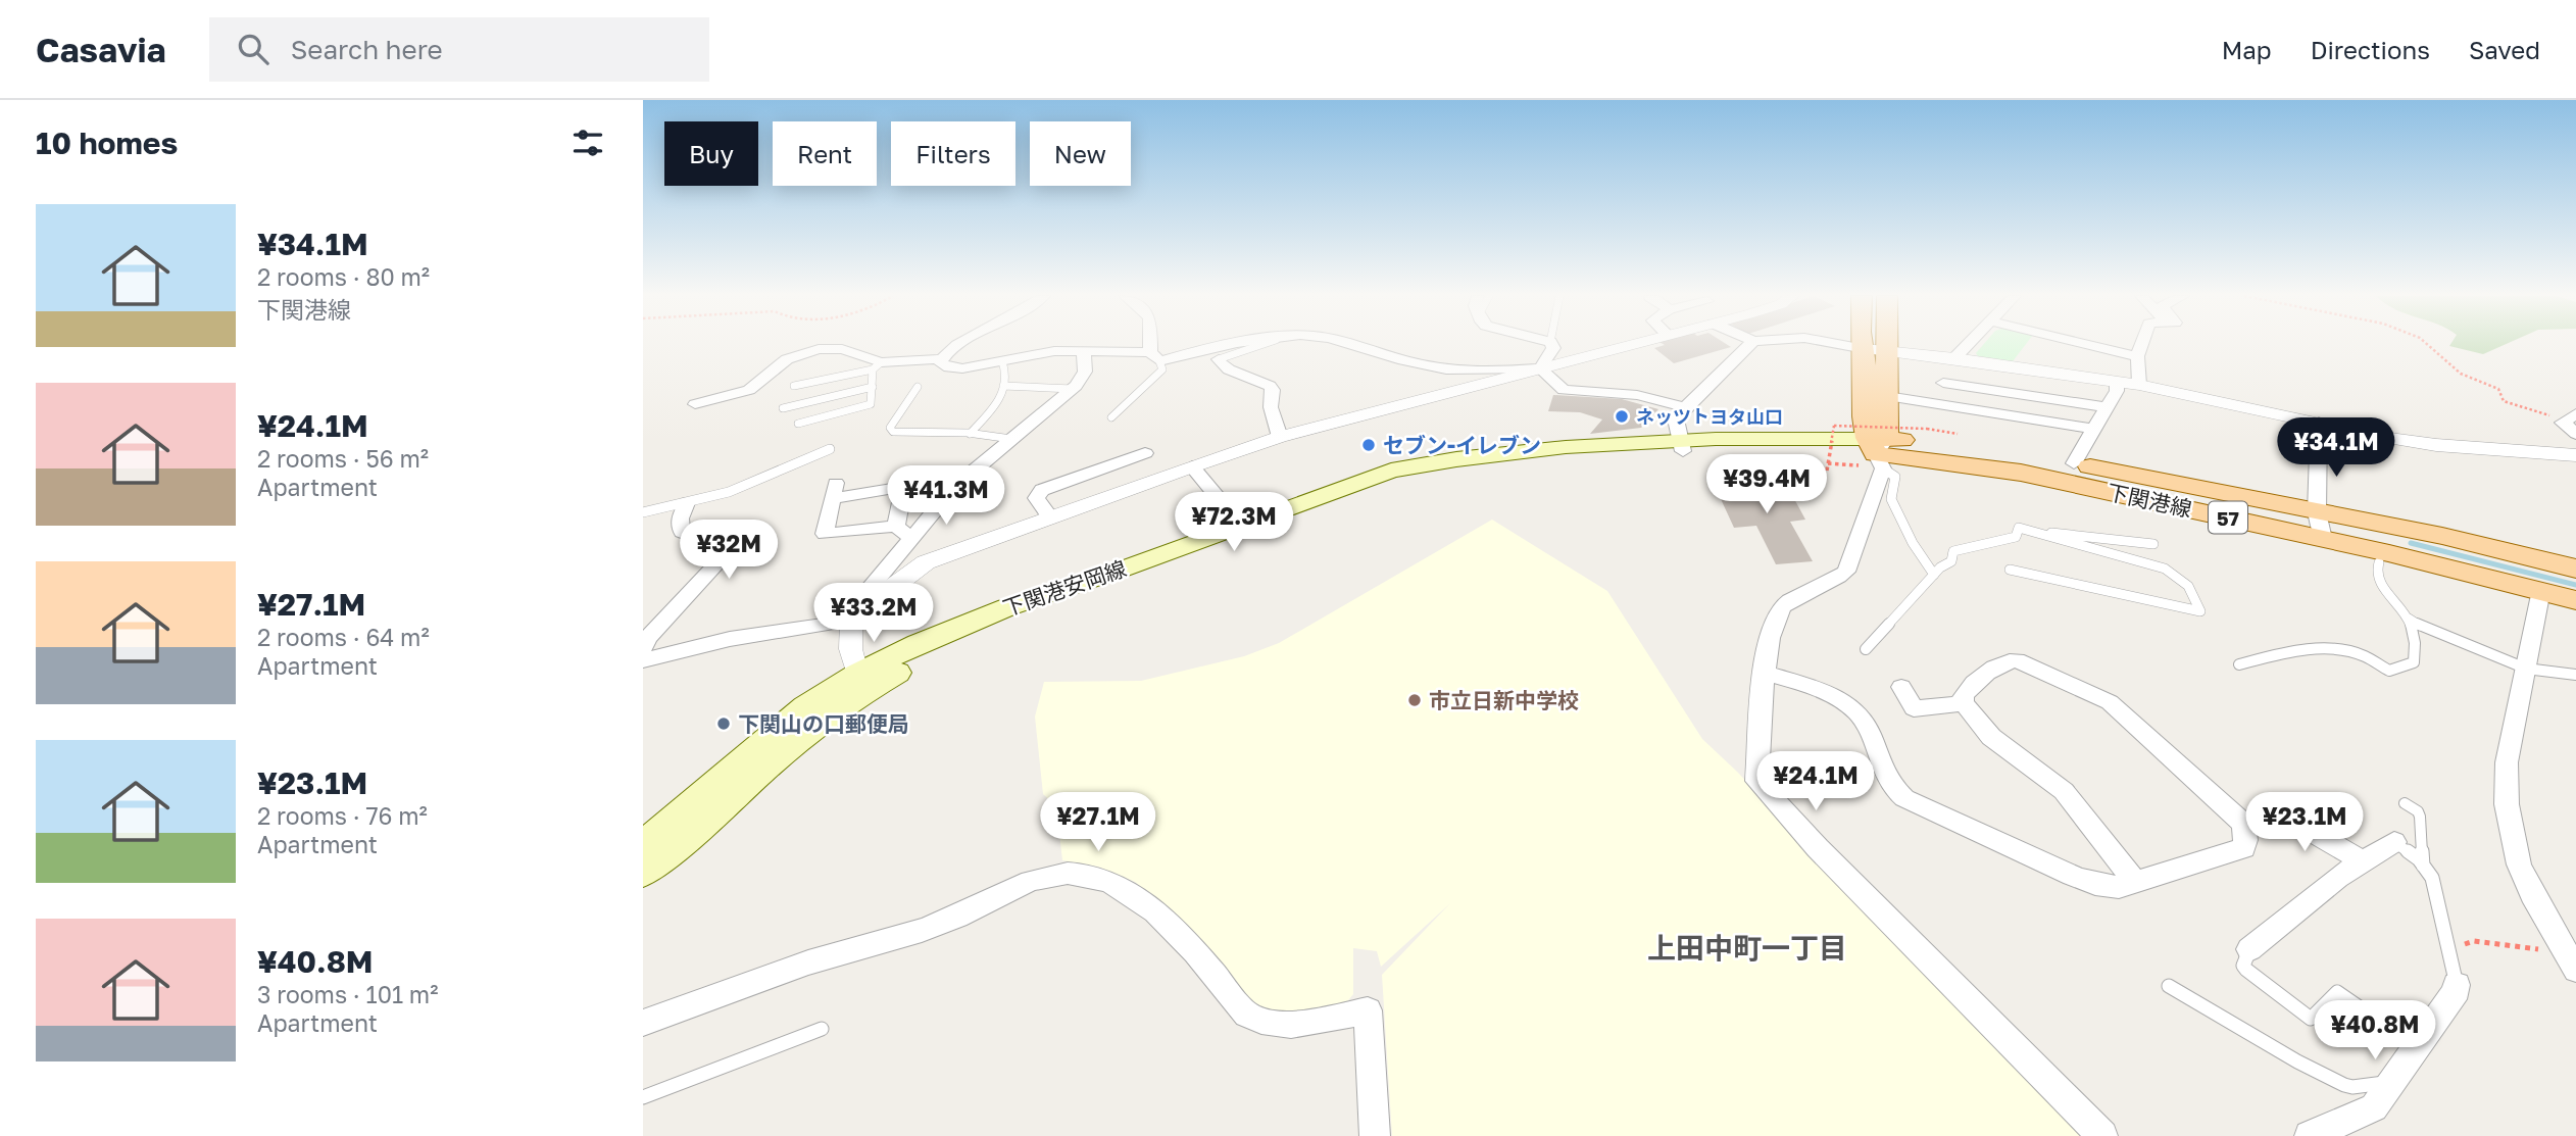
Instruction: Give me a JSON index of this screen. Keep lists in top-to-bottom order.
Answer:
{
  "streets": {
    "main road": ["下関港線", "57", "下関港安岡線"]
  },
  "crossings": [
    ["下関港線", "下関港安岡線"]
  ],
  "districts": ["上田中町一丁目"],
  "places": [
    "ネッツトヨタ山口",
    "セブン-イレブン",
    "市立日新中学校",
    "下関山の口郵便局"
  ],
  "page": {
    "header": "Casavia",
    "search": "Search here",
    "nav": ["Map", "Directions", "Saved"],
    "heading": "10 homes",
    "chip": [
      "Buy",
      "Rent",
      "Filters",
      "New"
    ],
    "list": [
      {
        "name": "¥34.1M",
        "note": "2 rooms · 80 m² · 下関港線"
      },
      {
        "name": "¥24.1M",
        "note": "2 rooms · 56 m² · Apartment"
      },
      {
        "name": "¥27.1M",
        "note": "2 rooms · 64 m² · Apartment"
      },
      {
        "name": "¥23.1M",
        "note": "2 rooms · 76 m² · Apartment"
      },
      {
        "name": "¥40.8M",
        "note": "3 rooms · 101 m² · Apartment"
      }
    ],
    "price": [
      "¥34.1M",
      "¥39.4M",
      "¥41.3M",
      "¥72.3M",
      "¥32M",
      "¥33.2M",
      "¥24.1M",
      "¥27.1M",
      "¥23.1M",
      "¥40.8M"
    ]
  }
}
